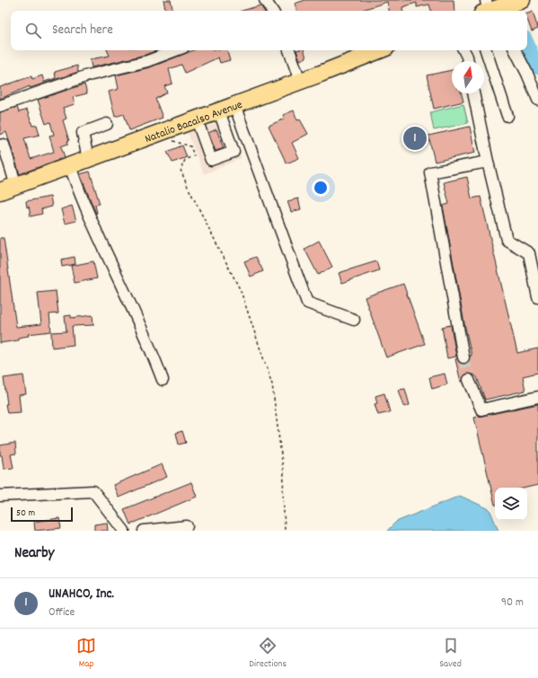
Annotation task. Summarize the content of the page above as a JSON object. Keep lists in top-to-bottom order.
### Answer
{
  "streets": {
    "highway": ["Natalio Bacalso Avenue"]
  },
  "scale_bar": "50 m",
  "north": "top",
  "page": {
    "search": "Search here",
    "pins": "1",
    "scale": "50 m",
    "heading": "Nearby",
    "list": [
      {
        "mark": "1",
        "name": "UNAHCO, Inc.",
        "note": "Office",
        "value": "90 m"
      }
    ],
    "nav": ["Map", "Directions", "Saved"]
  }
}
